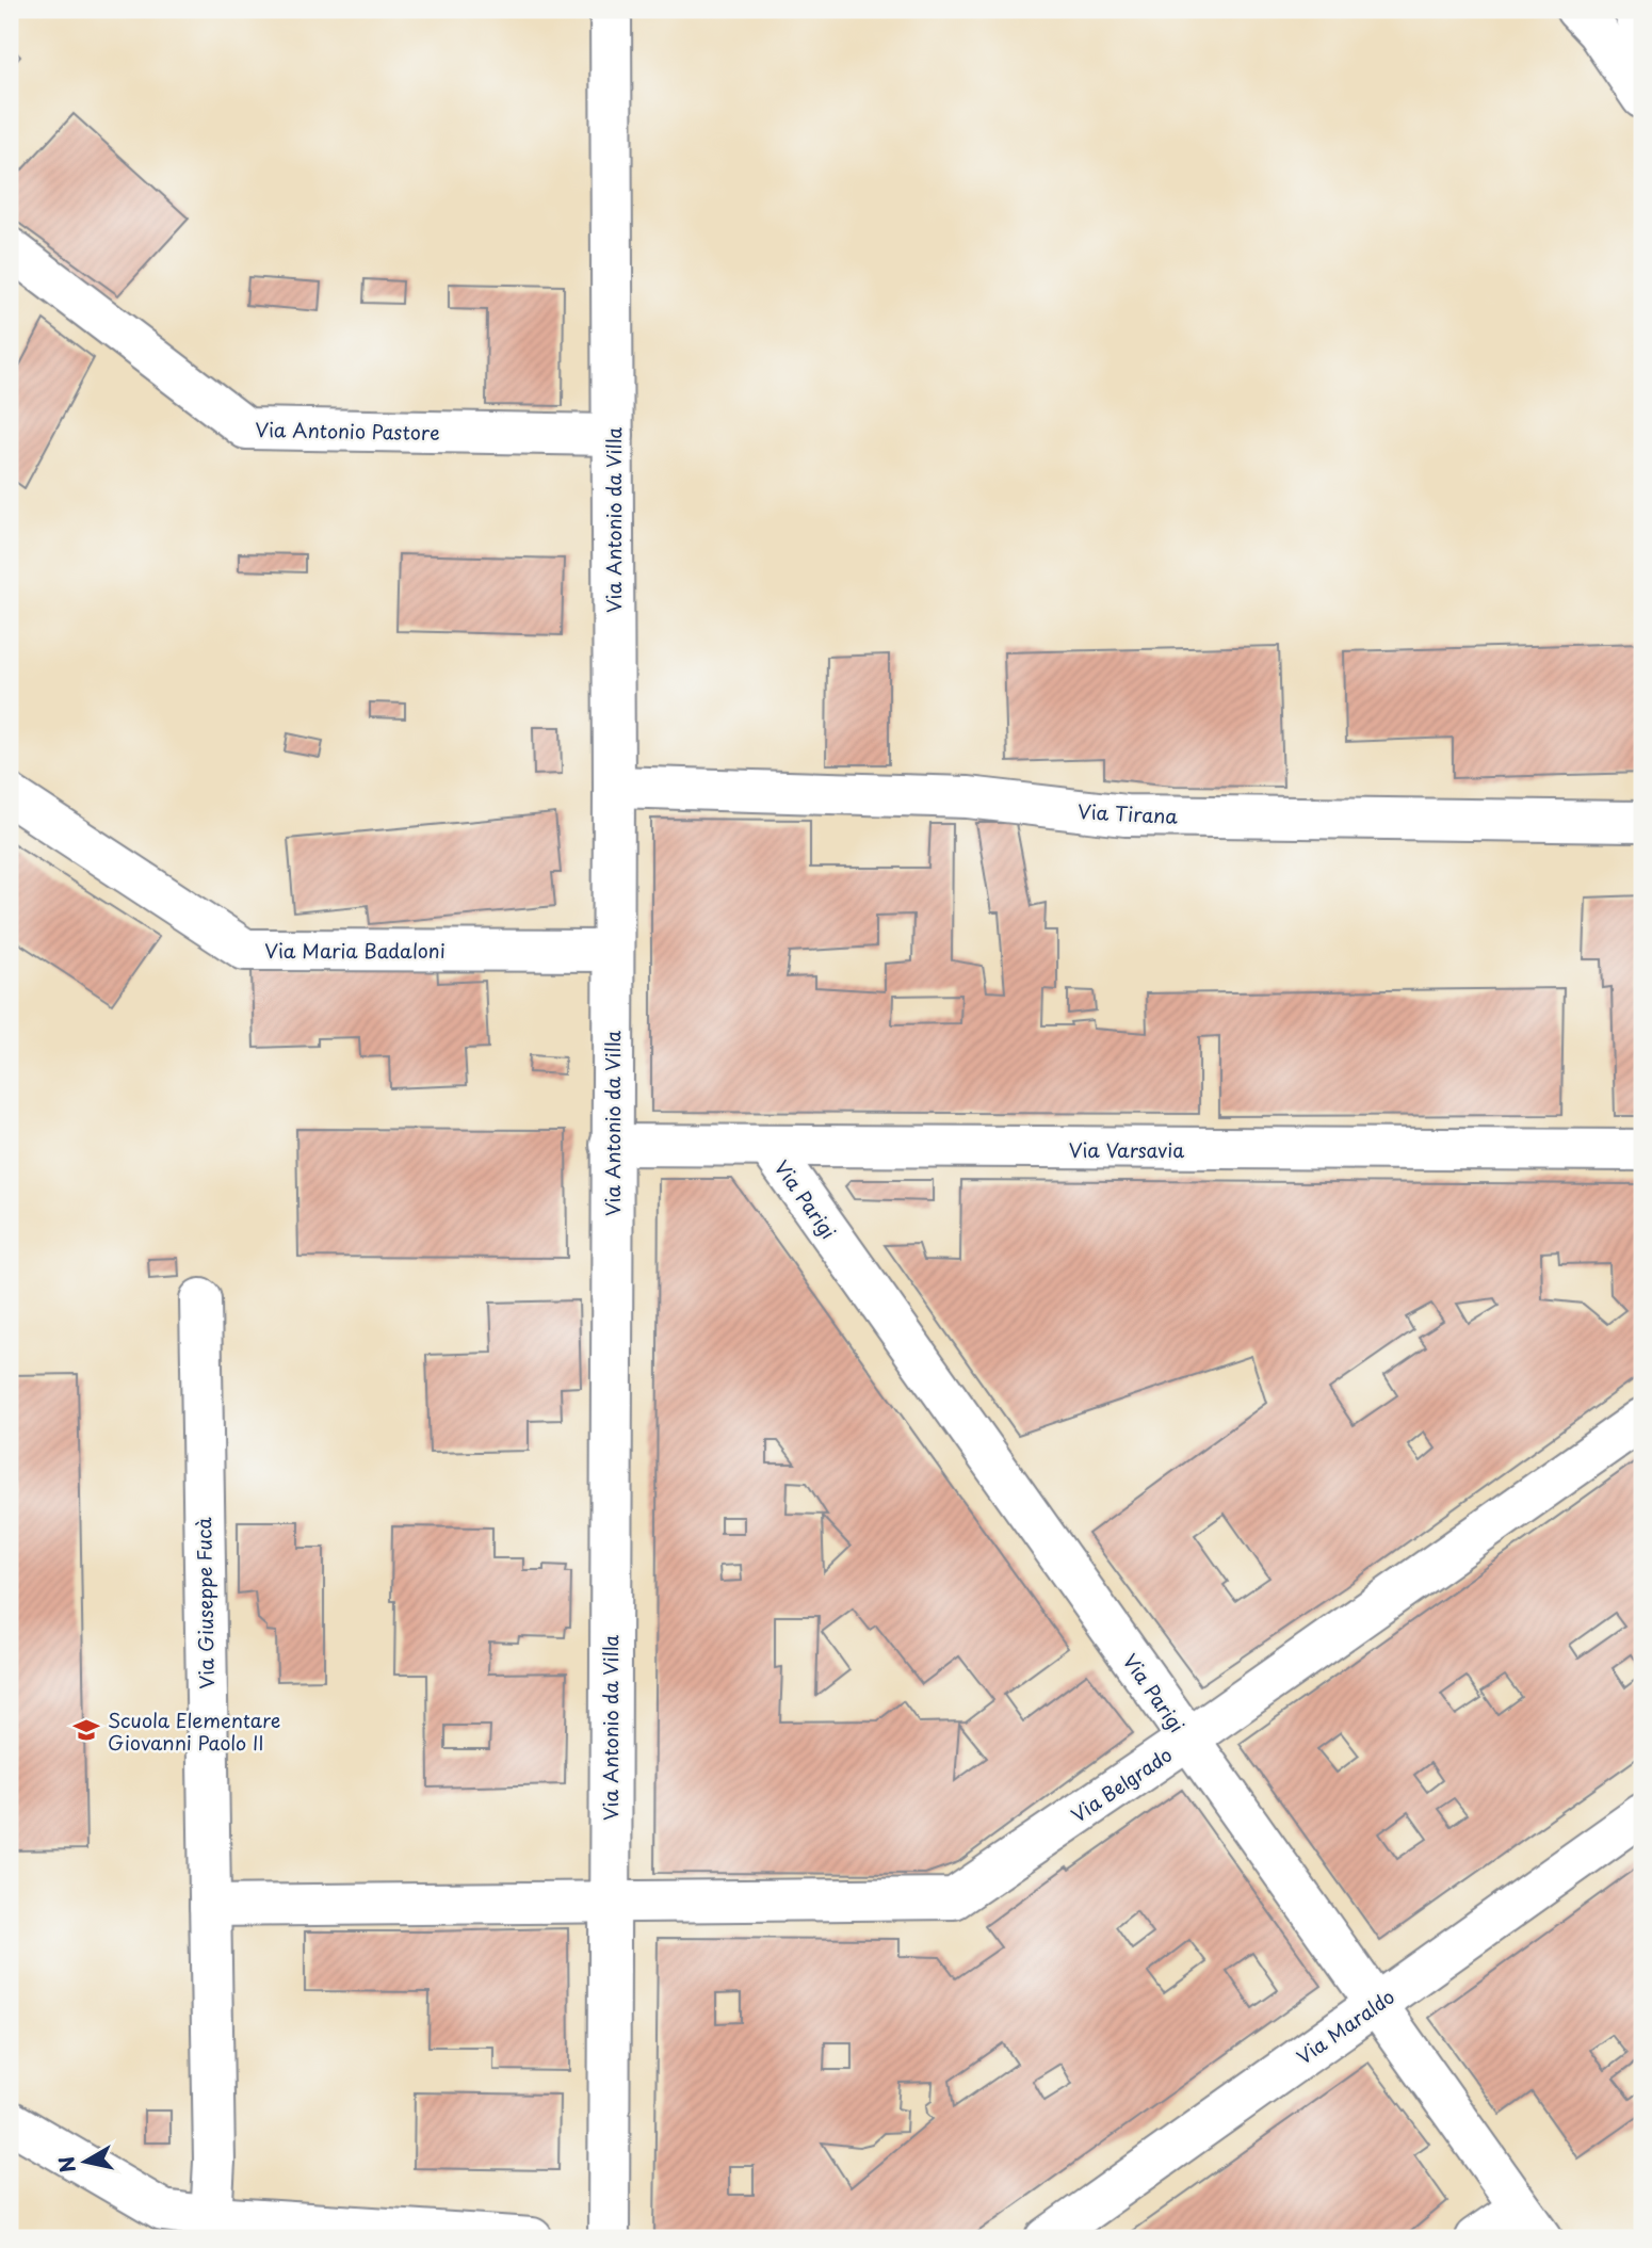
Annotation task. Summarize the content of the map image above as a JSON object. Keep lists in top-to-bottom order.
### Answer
{
  "streets": {
    "street": [
      "Via Antonio Pastore",
      "Via Antonio da Villa",
      "Via Tirana",
      "Via Maria Badaloni",
      "Via Varsavia",
      "Via Parigi",
      "Via Giuseppe Fucà",
      "Via Belgrado",
      "Via Maraldo"
    ]
  },
  "crossings": [
    ["Via Antonio Pastore", "Via Antonio da Villa"],
    ["Via Antonio da Villa", "Via Tirana"],
    ["Via Antonio da Villa", "Via Maria Badaloni"],
    ["Via Antonio da Villa", "Via Varsavia"],
    ["Via Antonio da Villa", "Via Belgrado"],
    ["Via Varsavia", "Via Parigi"],
    ["Via Parigi", "Via Belgrado"],
    ["Via Parigi", "Via Maraldo"]
  ],
  "places": {
    "school or university": ["Scuola Elementare Giovanni Paolo II"]
  },
  "north": "left"
}
